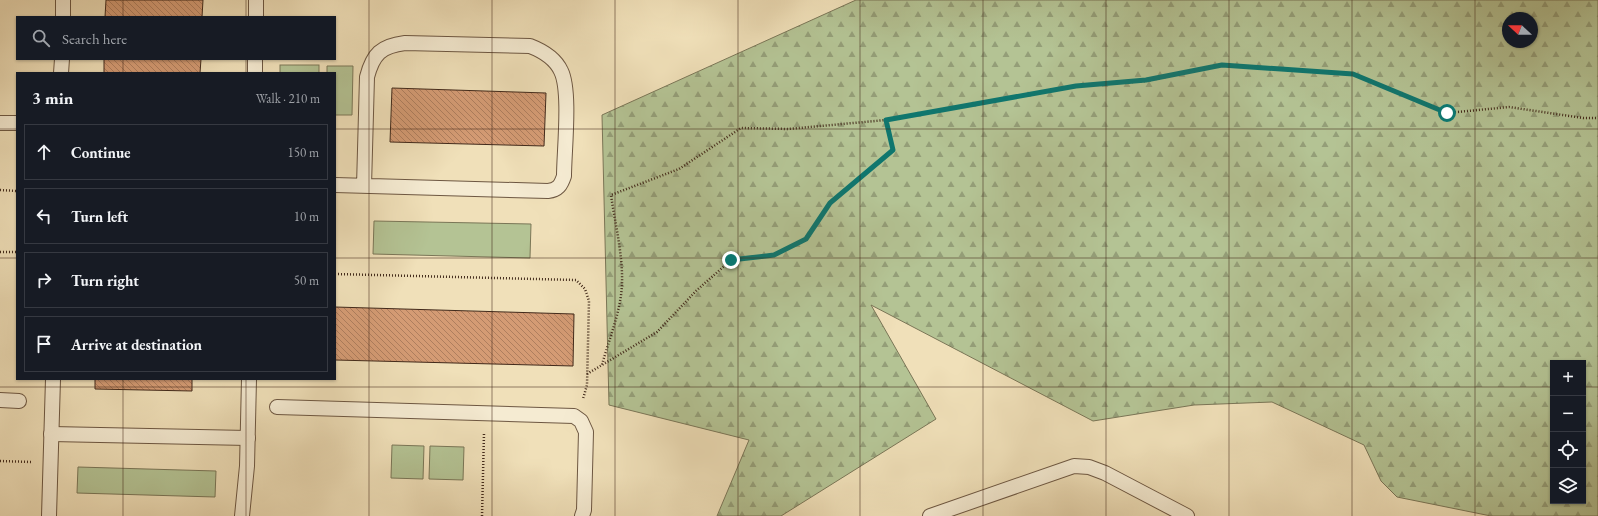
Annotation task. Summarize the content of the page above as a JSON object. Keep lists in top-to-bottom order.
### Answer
{
  "north": "left",
  "page": {
    "search": "Search here",
    "heading": ["3 min", "Walk · 210 m"],
    "list": [
      ["Continue", "150 m"],
      ["Turn left", "10 m"],
      ["Turn right", "50 m"],
      "Arrive at destination"
    ],
    "map_buttons": ["+", "−"]
  }
}
